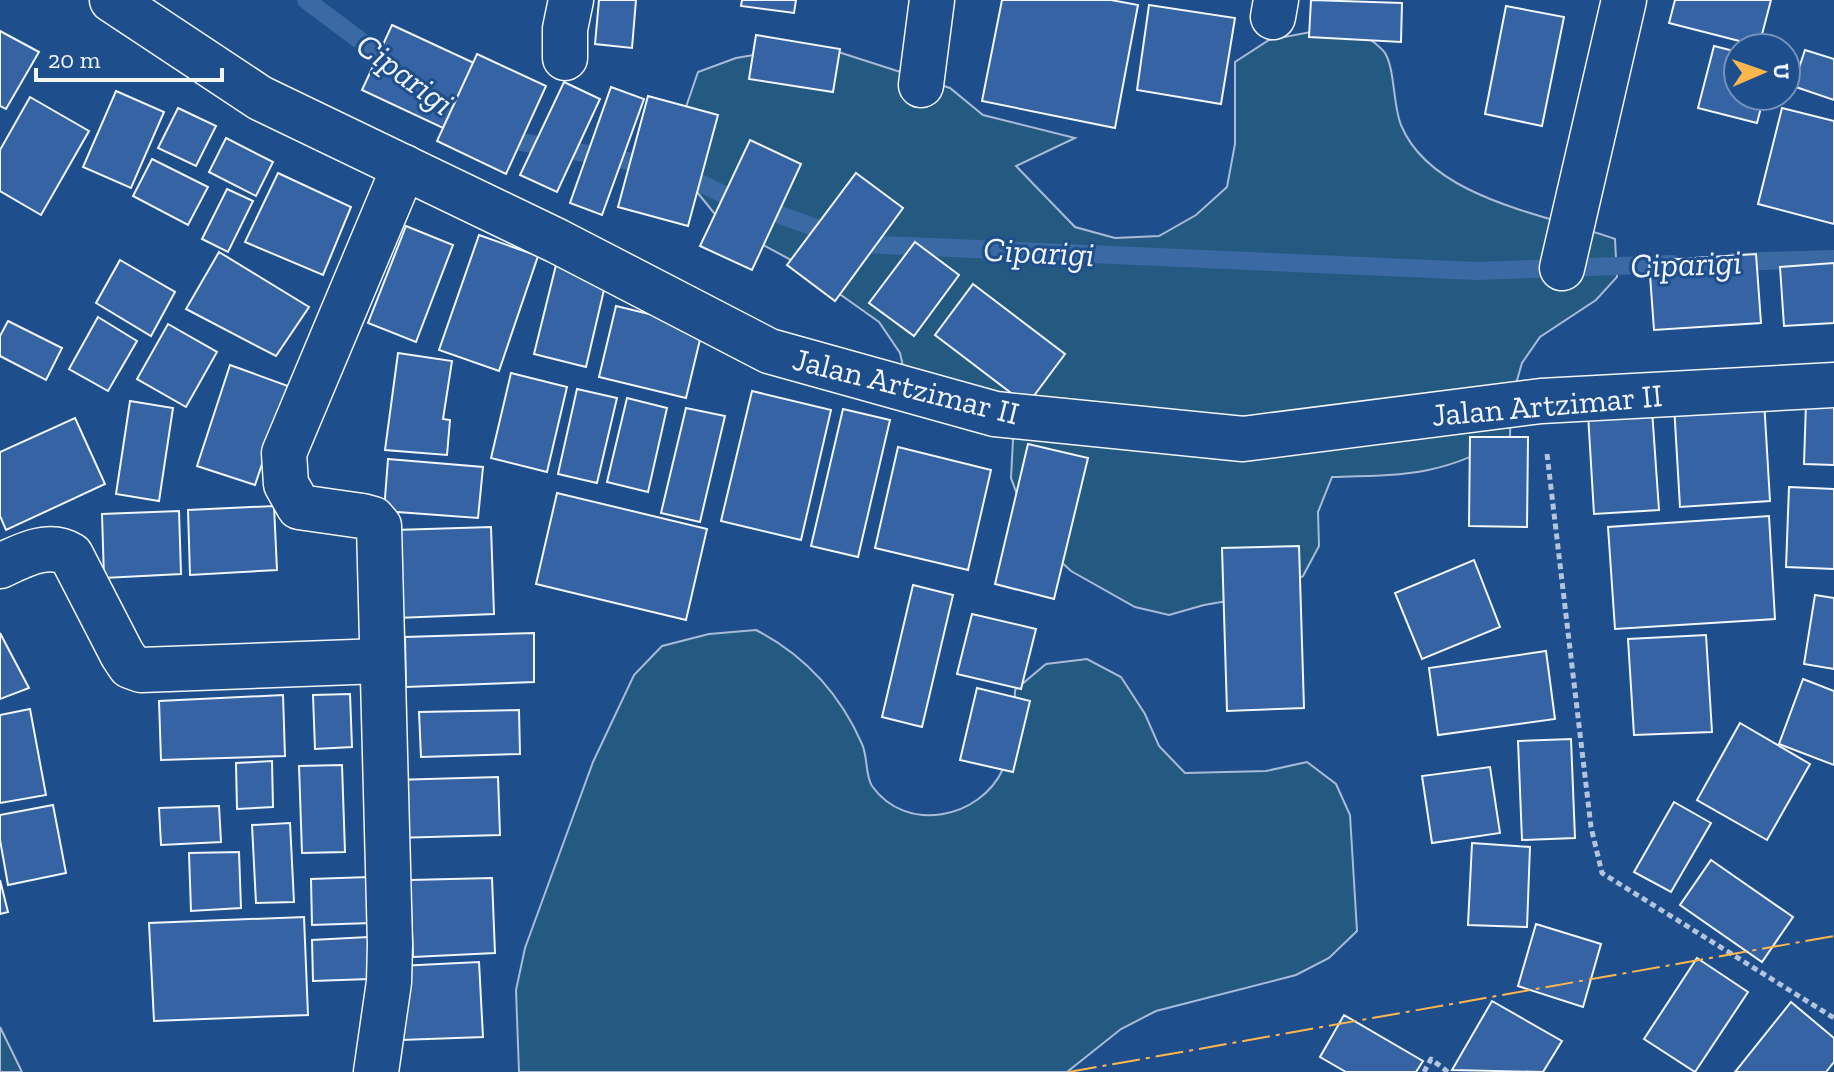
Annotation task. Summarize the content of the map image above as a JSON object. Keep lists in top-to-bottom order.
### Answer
{
  "streets": {
    "street": ["Jalan Artzimar II"]
  },
  "water": ["Ciparigi"],
  "scale_bar": "20 m",
  "north": "right"
}
